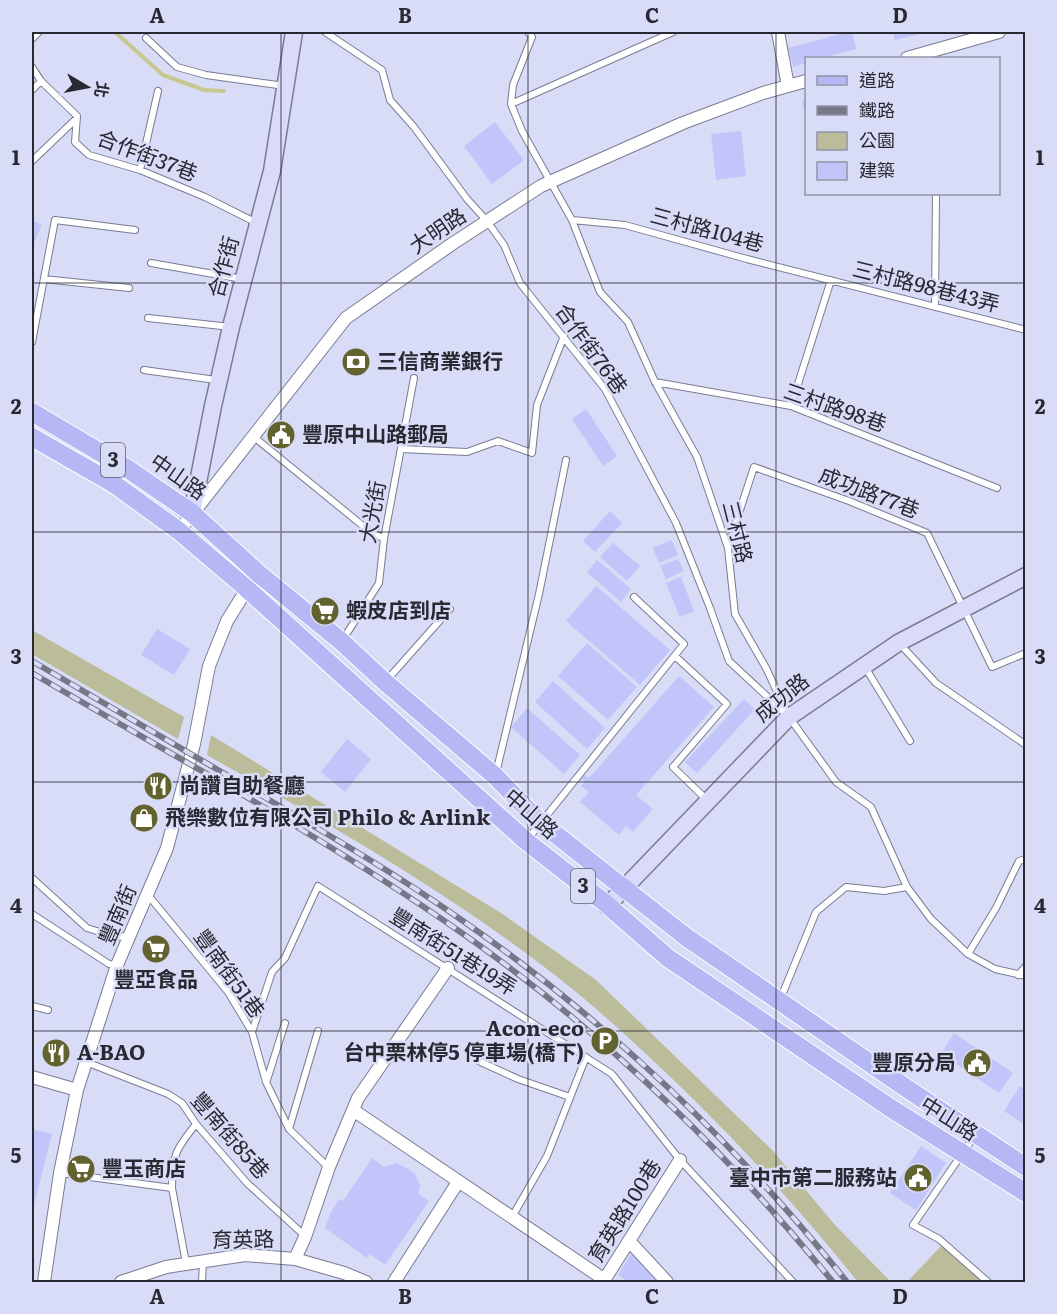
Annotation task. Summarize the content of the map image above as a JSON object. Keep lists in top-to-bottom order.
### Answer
{
  "streets": {
    "main road": ["3", "中山路"],
    "street": [
      "大明路",
      "合作街",
      "成功路",
      "豐南街",
      "育英路100巷",
      "育英路"
    ],
    "lane": [
      "合作街37巷",
      "三村路104巷",
      "三村路98巷43弄",
      "合作街76巷",
      "三村路98巷",
      "成功路77巷",
      "大光街",
      "三村路",
      "豐南街51巷19弄",
      "豐南街51巷",
      "豐南街85巷"
    ]
  },
  "crossings": [
    ["合作街37巷", "合作街"],
    ["三村路104巷", "三村路98巷43弄"],
    ["三村路104巷", "三村路"],
    ["大明路", "合作街"],
    ["大明路", "合作街76巷"],
    ["大明路", "中山路"],
    ["大明路", "三村路"],
    ["合作街", "中山路"],
    ["合作街76巷", "三村路"],
    ["合作街76巷", "成功路"],
    ["三村路98巷", "三村路"],
    ["中山路", "大光街"],
    ["中山路", "成功路"],
    ["中山路", "豐南街"],
    ["成功路77巷", "三村路"],
    ["成功路77巷", "成功路"],
    ["三村路", "成功路"],
    ["豐南街", "豐南街51巷"],
    ["豐南街", "豐南街85巷"],
    ["豐南街51巷19弄", "豐南街51巷"],
    ["豐南街51巷19弄", "育英路100巷"]
  ],
  "places": {
    "bank": ["三信商業銀行"],
    "public building": ["豐原中山路郵局", "豐原分局", "臺中市第二服務站"],
    "supermarket": ["蝦皮店到店", "豐亞食品", "豐玉商店"],
    "restaurant": ["尚讚自助餐廳", "A-BAO"],
    "shop": ["飛樂數位有限公司 Philo & Arlink"],
    "parking": ["Acon-eco 台中栗林停5 停車場(橋下)"]
  },
  "legend": [
    "道路",
    "鐵路",
    "公園",
    "建築"
  ],
  "north": "right",
  "grid": {
    "columns": [
      "A",
      "B",
      "C",
      "D"
    ],
    "rows": [
      "1",
      "2",
      "3",
      "4",
      "5"
    ]
  }
}
